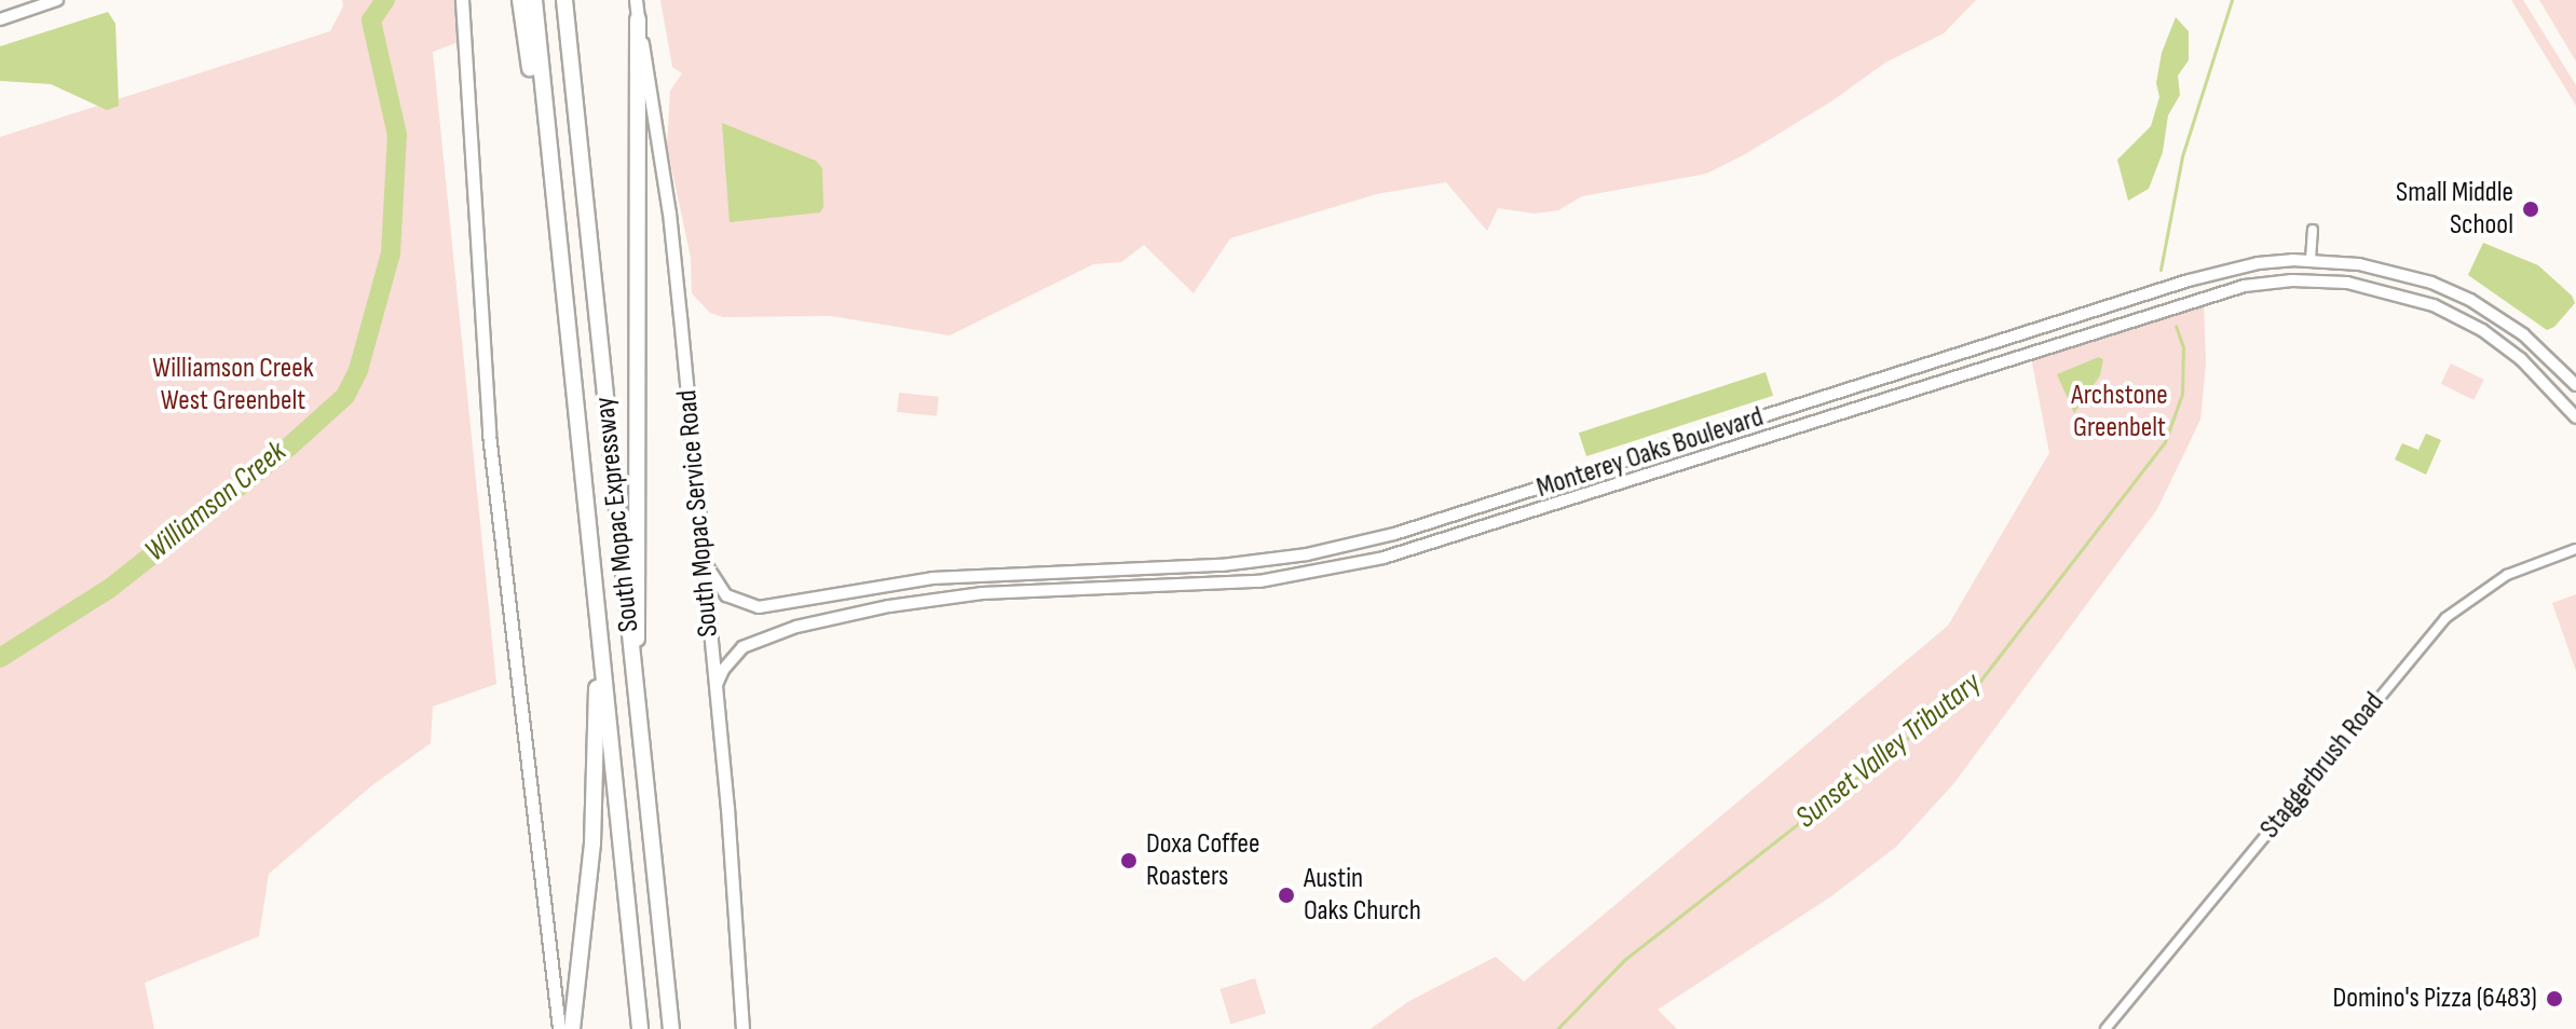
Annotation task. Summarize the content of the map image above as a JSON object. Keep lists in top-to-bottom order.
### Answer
{
  "streets": {
    "highway": ["South Mopac Expressway"],
    "main road": ["South Mopac Service Road"],
    "street": ["Monterey Oaks Boulevard", "Staggerbrush Road"]
  },
  "crossings": [
    ["Monterey Oaks Boulevard", "South Mopac Service Road"]
  ],
  "water": ["Williamson Creek", "Sunset Valley Tributary"],
  "parks": ["Williamson Creek West Greenbelt", "Archstone Greenbelt"],
  "places": [
    "Small Middle School",
    "Doxa Coffee Roasters",
    "Austin Oaks Church",
    "Domino's Pizza (6483)"
  ]
}
